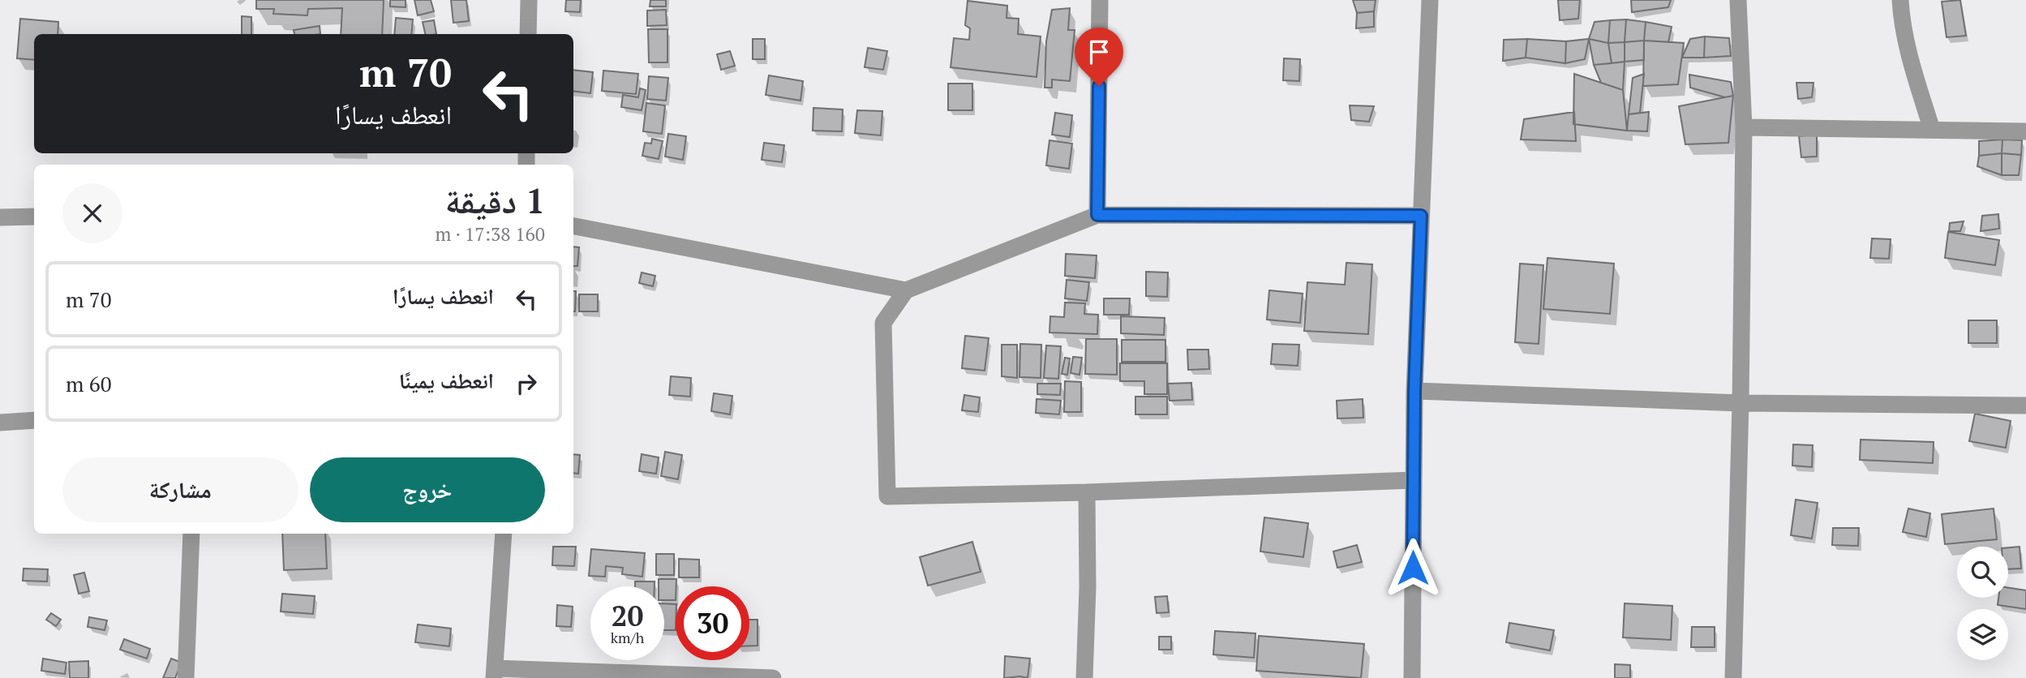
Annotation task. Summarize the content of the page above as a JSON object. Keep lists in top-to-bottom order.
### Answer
{
  "page": {
    "turn": ["70 m", "انعطف يسارًا"],
    "heading": ["1 دقيقة", "160 m · 17:38"],
    "list": [
      {
        "name": "انعطف يسارًا",
        "value": "70 m"
      },
      {
        "name": "انعطف يمينًا",
        "value": "60 m"
      }
    ],
    "buttons": ["خروج", "مشاركة"],
    "speed": "20 km/h",
    "limit": "30"
  }
}
